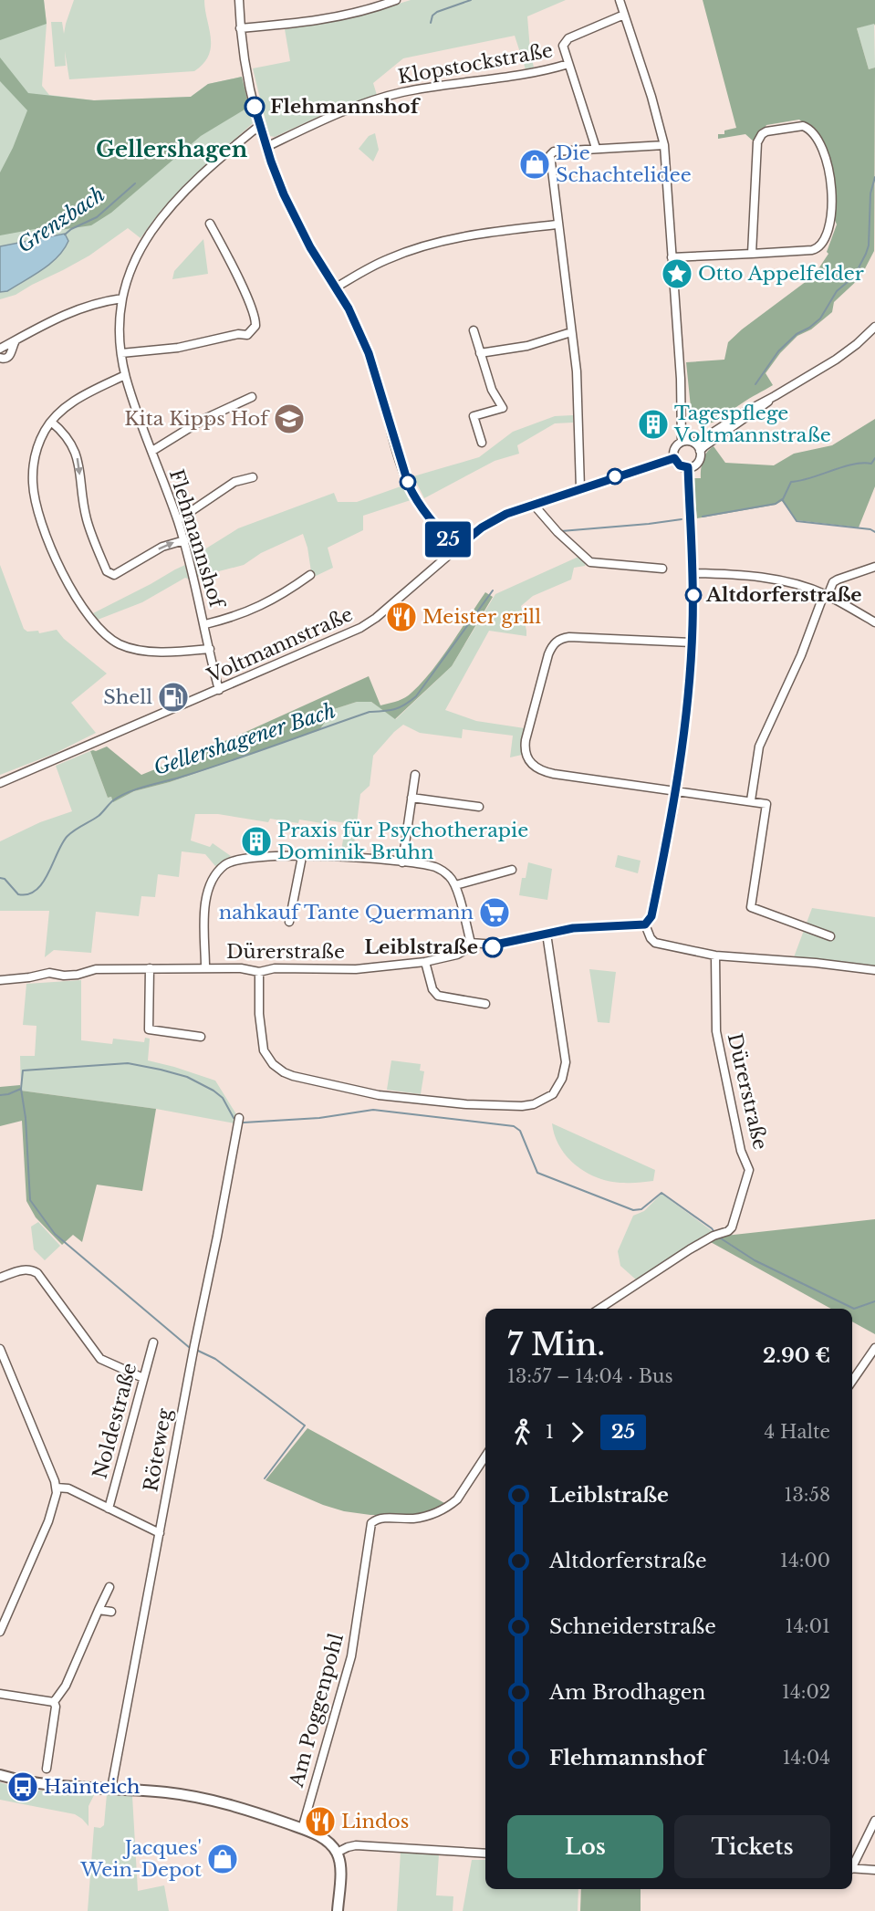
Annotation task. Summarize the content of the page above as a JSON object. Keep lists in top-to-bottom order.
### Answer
{
  "streets": {
    "street": [
      "Klopstockstraße",
      "Flehmannshof",
      "Voltmannstraße",
      "Dürerstraße",
      "Noldestraße",
      "Röteweg",
      "Am Poggenpohl"
    ]
  },
  "crossings": [
    ["Flehmannshof", "Voltmannstraße"]
  ],
  "districts": ["Gellershagen"],
  "water": ["Grenzbach", "Gellershagener Bach"],
  "places": {
    "other": ["Flehmannshof", "Altdorferstraße", "Leiblstraße"],
    "shop": ["Die Schachtelidee", "Jacques' Wein-Depot"],
    "place": ["Otto Appelfelder"],
    "school or university": ["Kita Kipps Hof"],
    "building": ["Tagespflege Voltmannstraße", "Praxis für Psychotherapie Dominik Bruhn"],
    "restaurant": ["Meister grill", "Lindos"],
    "fuel station": ["Shell"],
    "supermarket": ["nahkauf Tante Quermann"],
    "bus stop": ["Hainteich"]
  },
  "lines": ["bus line 25"],
  "page": {
    "on_map": "25",
    "heading": ["7 Min.", "13:57 – 14:04 · Bus", "2.90 €"],
    "legs": ["1", "25", "4 Halte"],
    "list": [
      {
        "name": "Leiblstraße",
        "value": "13:58"
      },
      {
        "name": "Altdorferstraße",
        "value": "14:00"
      },
      {
        "name": "Schneiderstraße",
        "value": "14:01"
      },
      {
        "name": "Am Brodhagen",
        "value": "14:02"
      },
      {
        "name": "Flehmannshof",
        "value": "14:04"
      }
    ],
    "buttons": ["Los", "Tickets"]
  }
}
